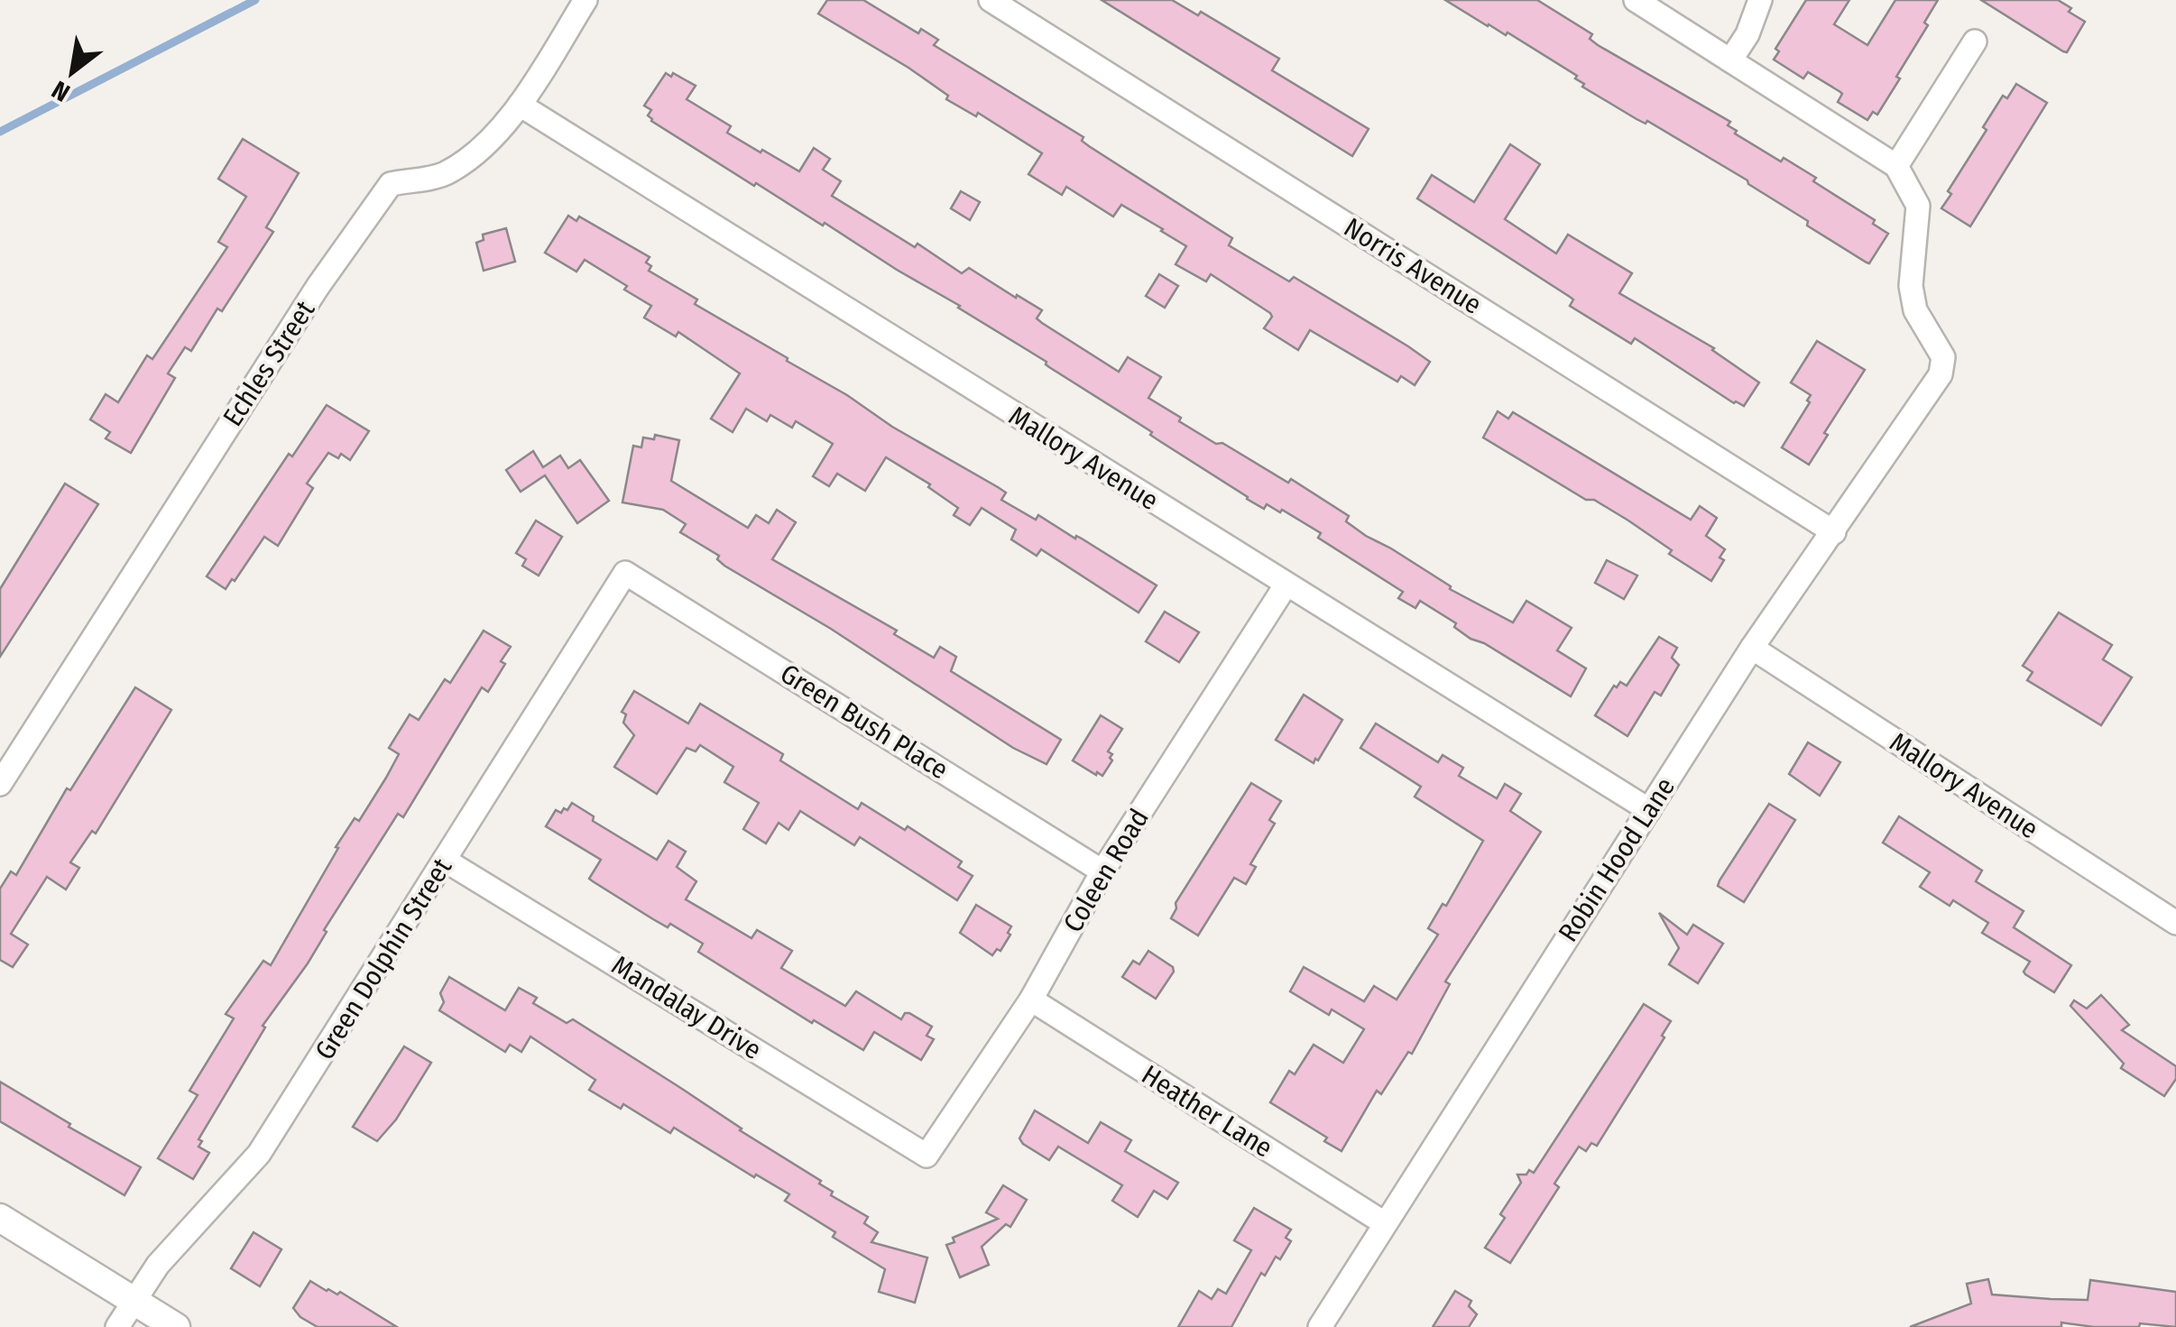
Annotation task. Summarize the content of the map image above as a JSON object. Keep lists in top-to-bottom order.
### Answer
{
  "streets": {
    "street": [
      "Norris Avenue",
      "Echles Street",
      "Mallory Avenue",
      "Green Bush Place",
      "Robin Hood Lane",
      "Coleen Road",
      "Green Dolphin Street",
      "Mandalay Drive",
      "Heather Lane"
    ]
  },
  "crossings": [
    ["Norris Avenue", "Robin Hood Lane"],
    ["Echles Street", "Mallory Avenue"],
    ["Mallory Avenue", "Robin Hood Lane"],
    ["Mallory Avenue", "Coleen Road"],
    ["Green Bush Place", "Coleen Road"],
    ["Green Bush Place", "Green Dolphin Street"],
    ["Robin Hood Lane", "Heather Lane"],
    ["Coleen Road", "Mandalay Drive"],
    ["Coleen Road", "Heather Lane"],
    ["Green Dolphin Street", "Mandalay Drive"]
  ],
  "north": "bottom left"
}
